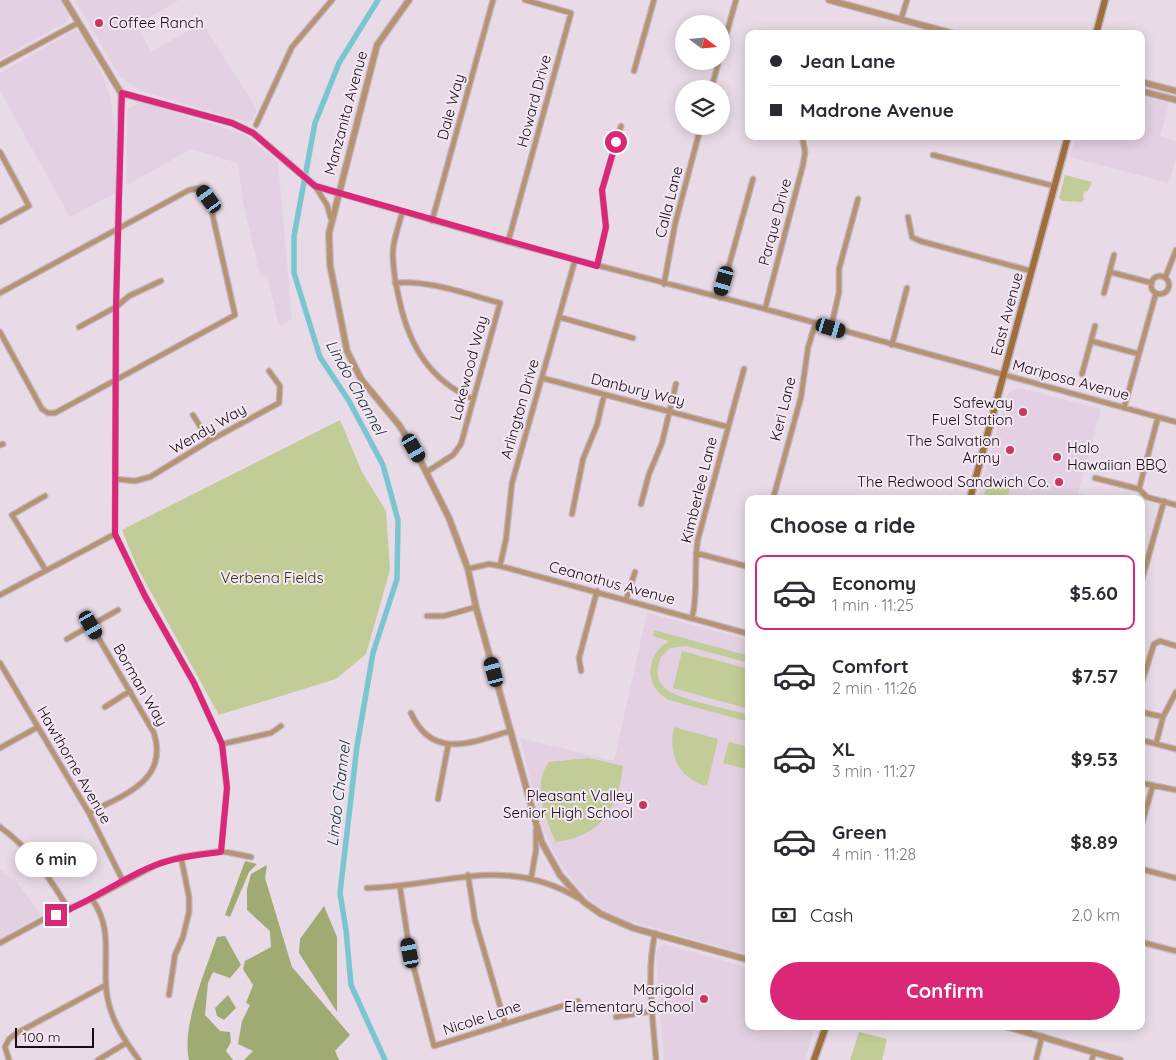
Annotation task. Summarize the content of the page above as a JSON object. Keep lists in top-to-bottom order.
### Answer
{
  "streets": {
    "main road": ["East Avenue"],
    "street": [
      "Howard Drive",
      "Dale Way",
      "Manzanita Avenue",
      "Calla Lane",
      "Parque Drive",
      "Lakewood Way",
      "Mariposa Avenue",
      "Danbury Way",
      "Arlington Drive",
      "Keri Lane",
      "Wendy Way",
      "Kimberlee Lane",
      "Ceanothus Avenue",
      "Borman Way",
      "Hawthorne Avenue",
      "Nicole Lane"
    ]
  },
  "crossings": [
    ["Howard Drive", "Mariposa Avenue"],
    ["Dale Way", "Mariposa Avenue"],
    ["Manzanita Avenue", "Lakewood Way"],
    ["Manzanita Avenue", "Mariposa Avenue"],
    ["Manzanita Avenue", "Ceanothus Avenue"],
    ["Calla Lane", "Mariposa Avenue"],
    ["Parque Drive", "Mariposa Avenue"],
    ["East Avenue", "Mariposa Avenue"],
    ["Mariposa Avenue", "Arlington Drive"],
    ["Mariposa Avenue", "Keri Lane"],
    ["Danbury Way", "Arlington Drive"],
    ["Danbury Way", "Kimberlee Lane"],
    ["Arlington Drive", "Ceanothus Avenue"],
    ["Kimberlee Lane", "Ceanothus Avenue"],
    ["Borman Way", "Hawthorne Avenue"]
  ],
  "water": ["Lindo Channel"],
  "parks": ["Verbena Fields"],
  "places": [
    "Coffee Ranch",
    "Safeway Fuel Station",
    "The Salvation Army",
    "Halo Hawaiian BBQ",
    "The Redwood Sandwich Co.",
    "Pleasant Valley Senior High School",
    "Marigold Elementary School"
  ],
  "scale_bar": "100 m",
  "north": "right",
  "page": {
    "banner": ["Jean Lane", "Madrone Avenue"],
    "heading": "Choose a ride",
    "list": [
      {
        "name": "Economy",
        "note": "1 min · 11:25",
        "value": "$5.60"
      },
      {
        "name": "Comfort",
        "note": "2 min · 11:26",
        "value": "$7.57"
      },
      {
        "name": "XL",
        "note": "3 min · 11:27",
        "value": "$9.53"
      },
      {
        "name": "Green",
        "note": "4 min · 11:28",
        "value": "$8.89"
      }
    ],
    "bubble": "6 min",
    "pay": ["Cash", "2.0 km"],
    "buttons": "Confirm",
    "scale": "100 m"
  }
}
